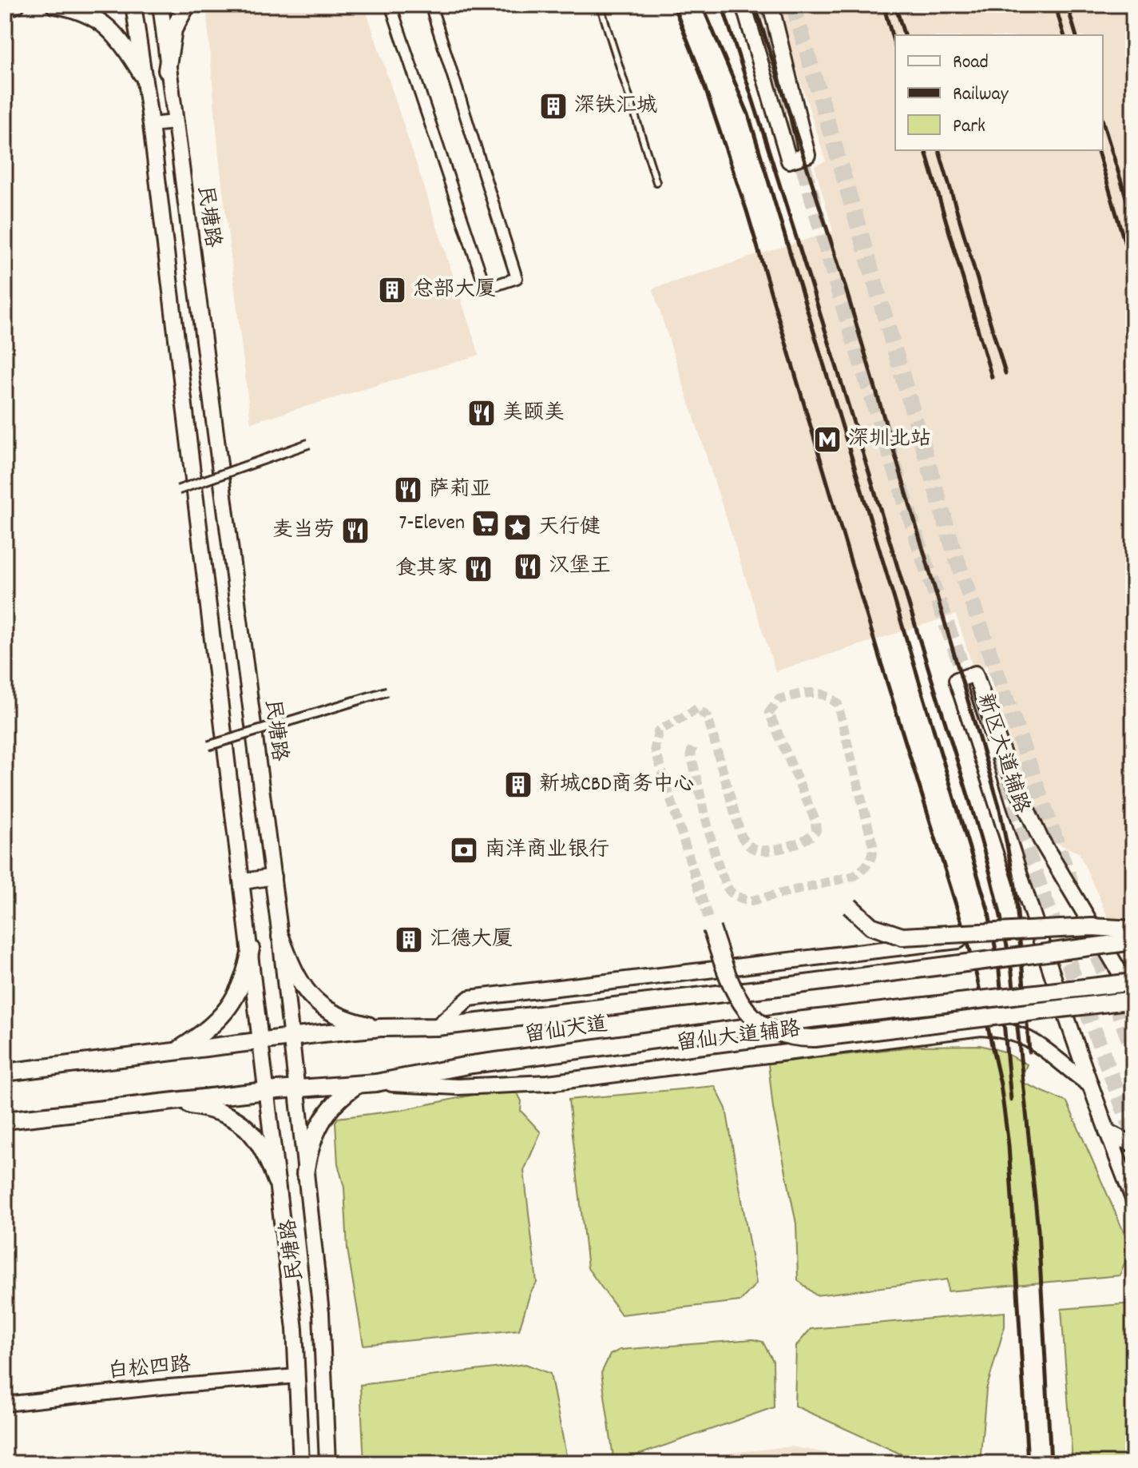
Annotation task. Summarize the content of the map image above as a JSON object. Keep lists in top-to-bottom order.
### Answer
{
  "streets": {
    "main road": [
      "民塘路",
      "新区大道辅路",
      "留仙大道",
      "留仙大道辅路"
    ],
    "street": ["白松四路"]
  },
  "crossings": [
    ["民塘路", "留仙大道"],
    ["民塘路", "白松四路"],
    ["新区大道辅路", "留仙大道辅路"],
    ["留仙大道", "留仙大道辅路"]
  ],
  "places": {
    "building": [
      "深铁汇城",
      "总部大厦",
      "新城CBD商务中心",
      "汇德大厦"
    ],
    "restaurant": [
      "美颐美",
      "萨莉亚",
      "麦当劳",
      "汉堡王",
      "食其家"
    ],
    "metro station": ["深圳北站"],
    "supermarket": ["7-Eleven"],
    "place": ["天行健"],
    "bank": ["南洋商业银行"]
  },
  "legend": ["Road", "Railway", "Park"]
}
